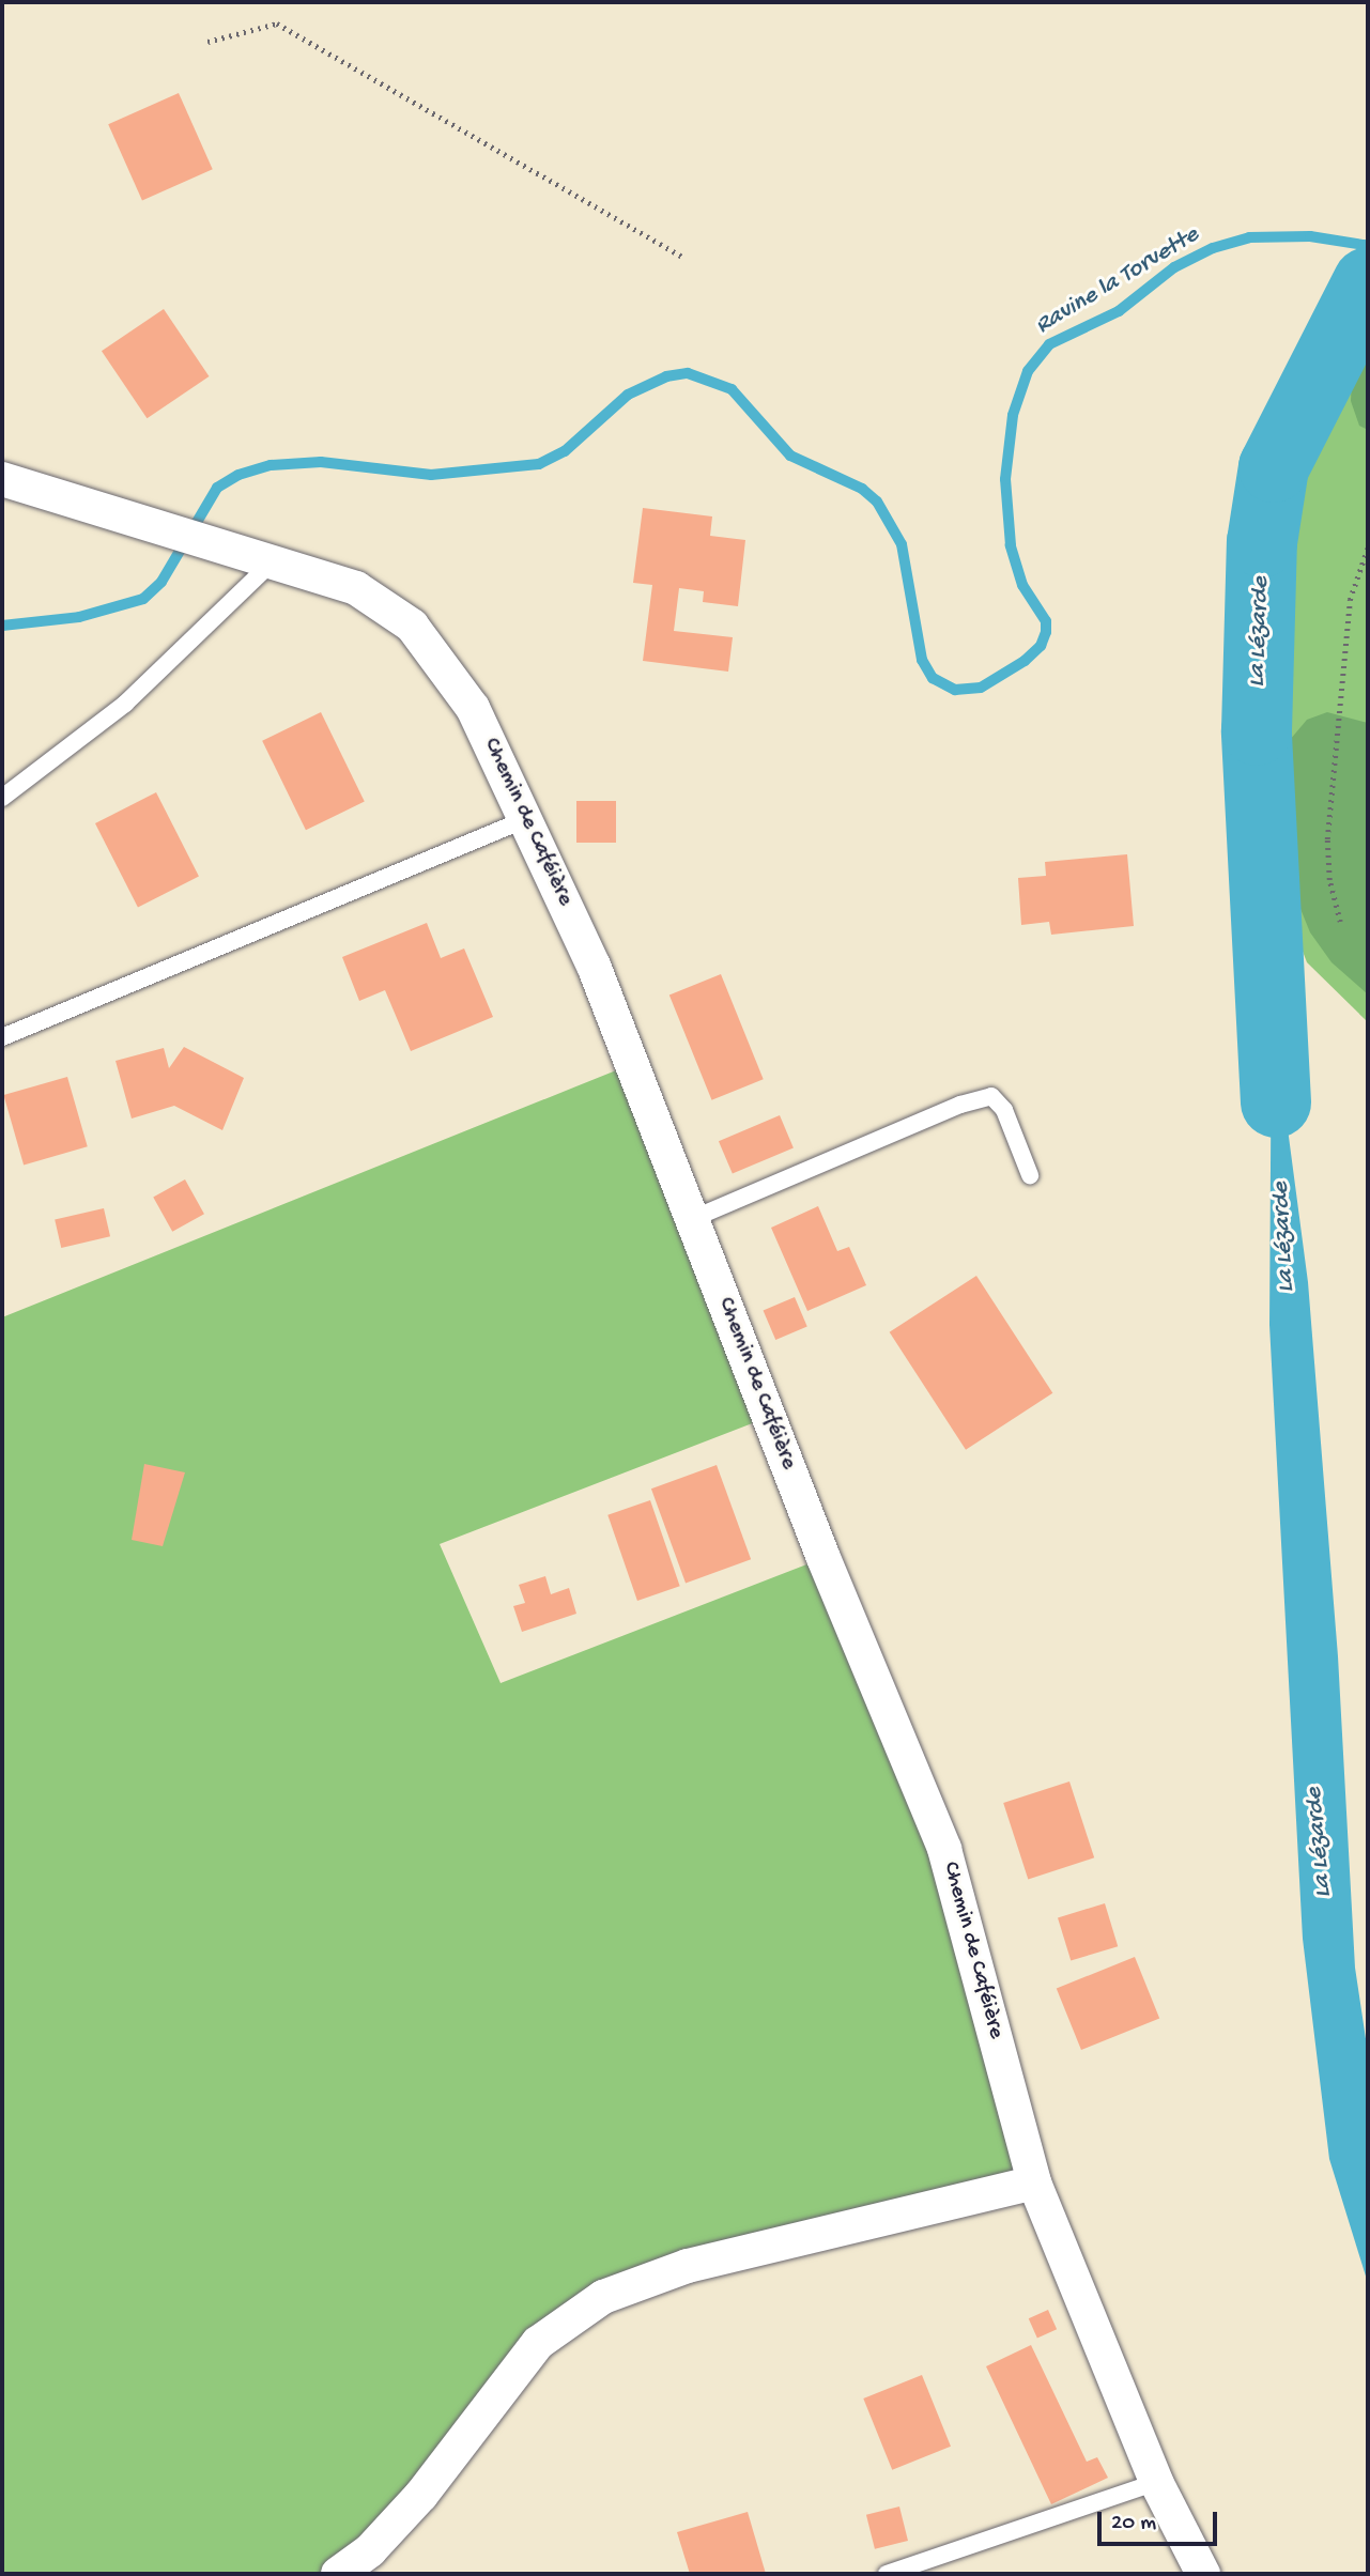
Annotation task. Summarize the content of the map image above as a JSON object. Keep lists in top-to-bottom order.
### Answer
{
  "streets": {
    "street": ["Chemin de Caféière"]
  },
  "water": ["Ravine la Torvette", "La Lézarde"],
  "scale_bar": "20 m"
}
